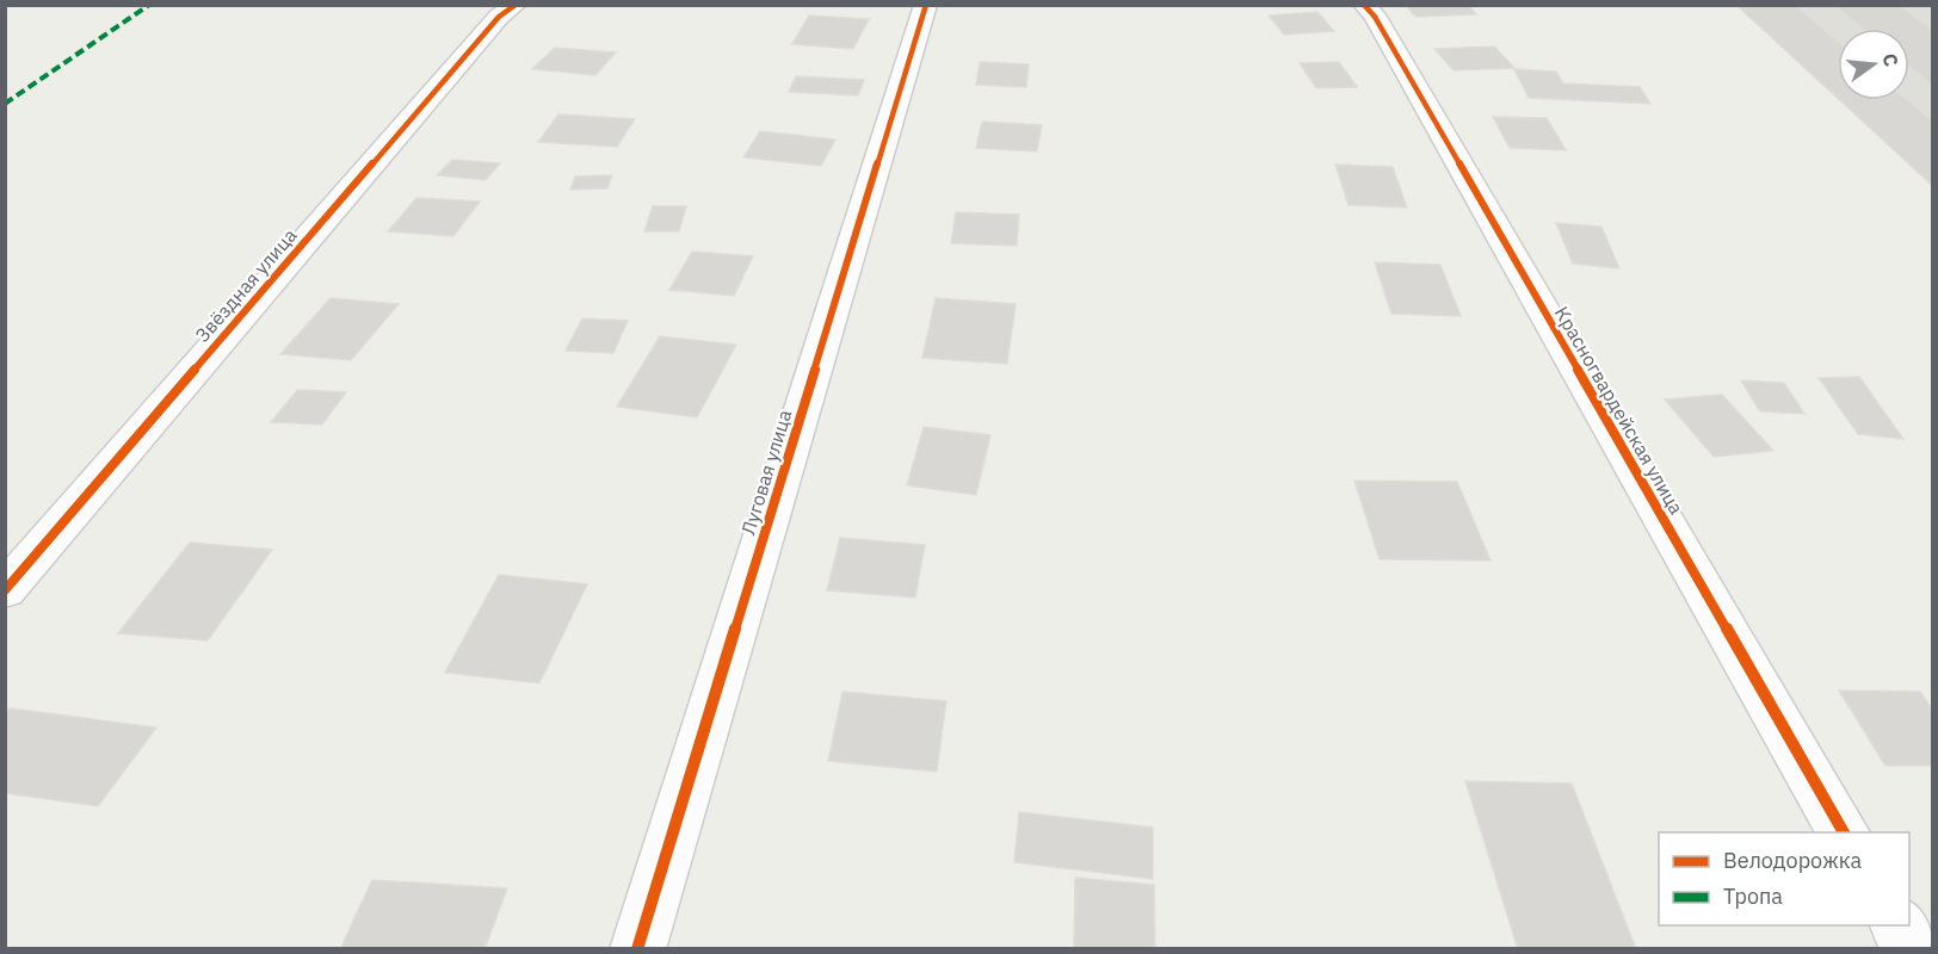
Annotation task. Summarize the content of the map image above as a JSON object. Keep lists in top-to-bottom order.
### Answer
{
  "streets": {
    "street": ["Звёздная улица", "Красногвардейская улица", "Луговая улица"]
  },
  "legend": ["Велодорожка", "Тропа"],
  "north": "right"
}
